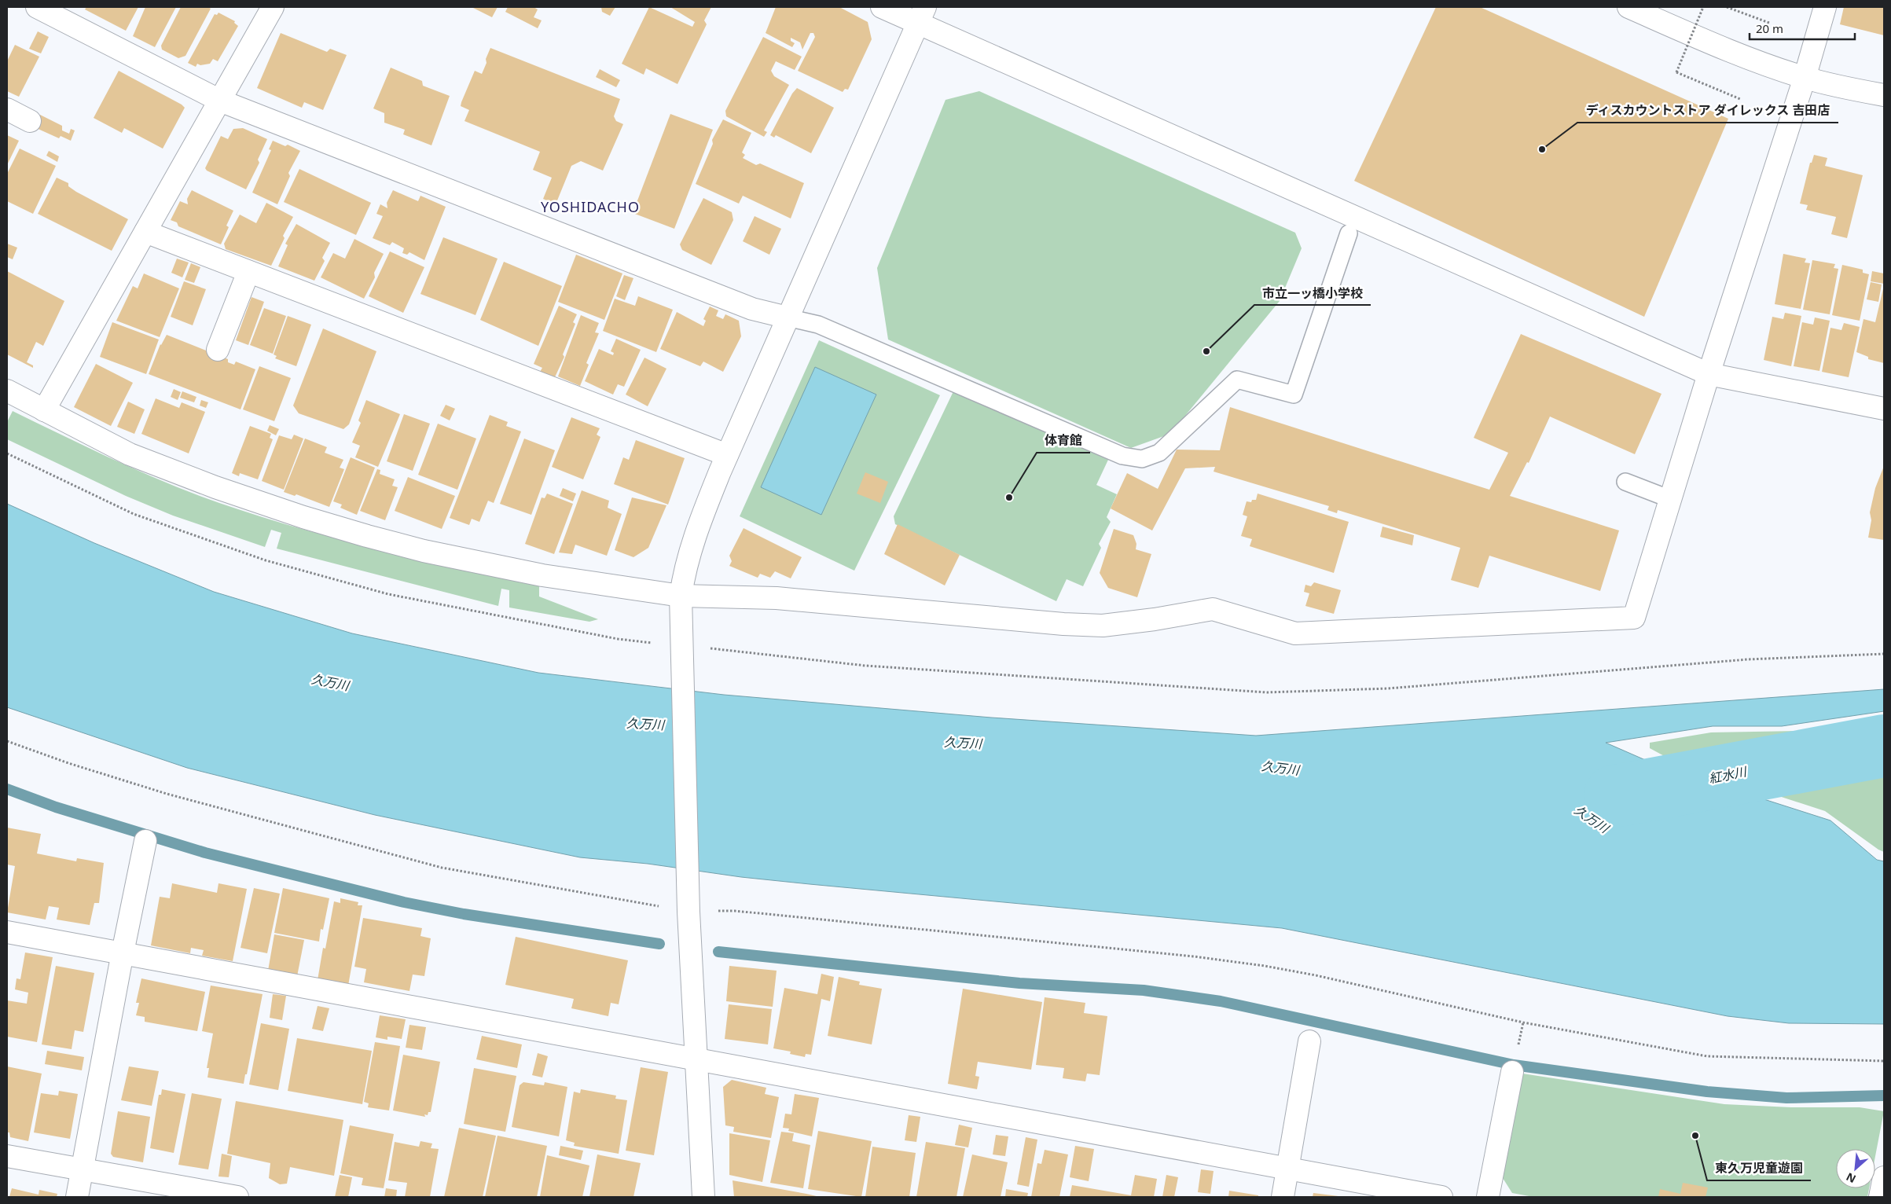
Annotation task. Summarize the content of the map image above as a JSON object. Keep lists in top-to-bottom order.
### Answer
{
  "districts": ["YOSHIDACHO"],
  "water": ["久万川", "紅水川"],
  "places": [
    "ディスカウントストア ダイレックス 吉田店",
    "市立一ッ橋小学校",
    "体育館",
    "東久万児童遊園"
  ],
  "scale_bar": "20 m",
  "north": "bottom left"
}
